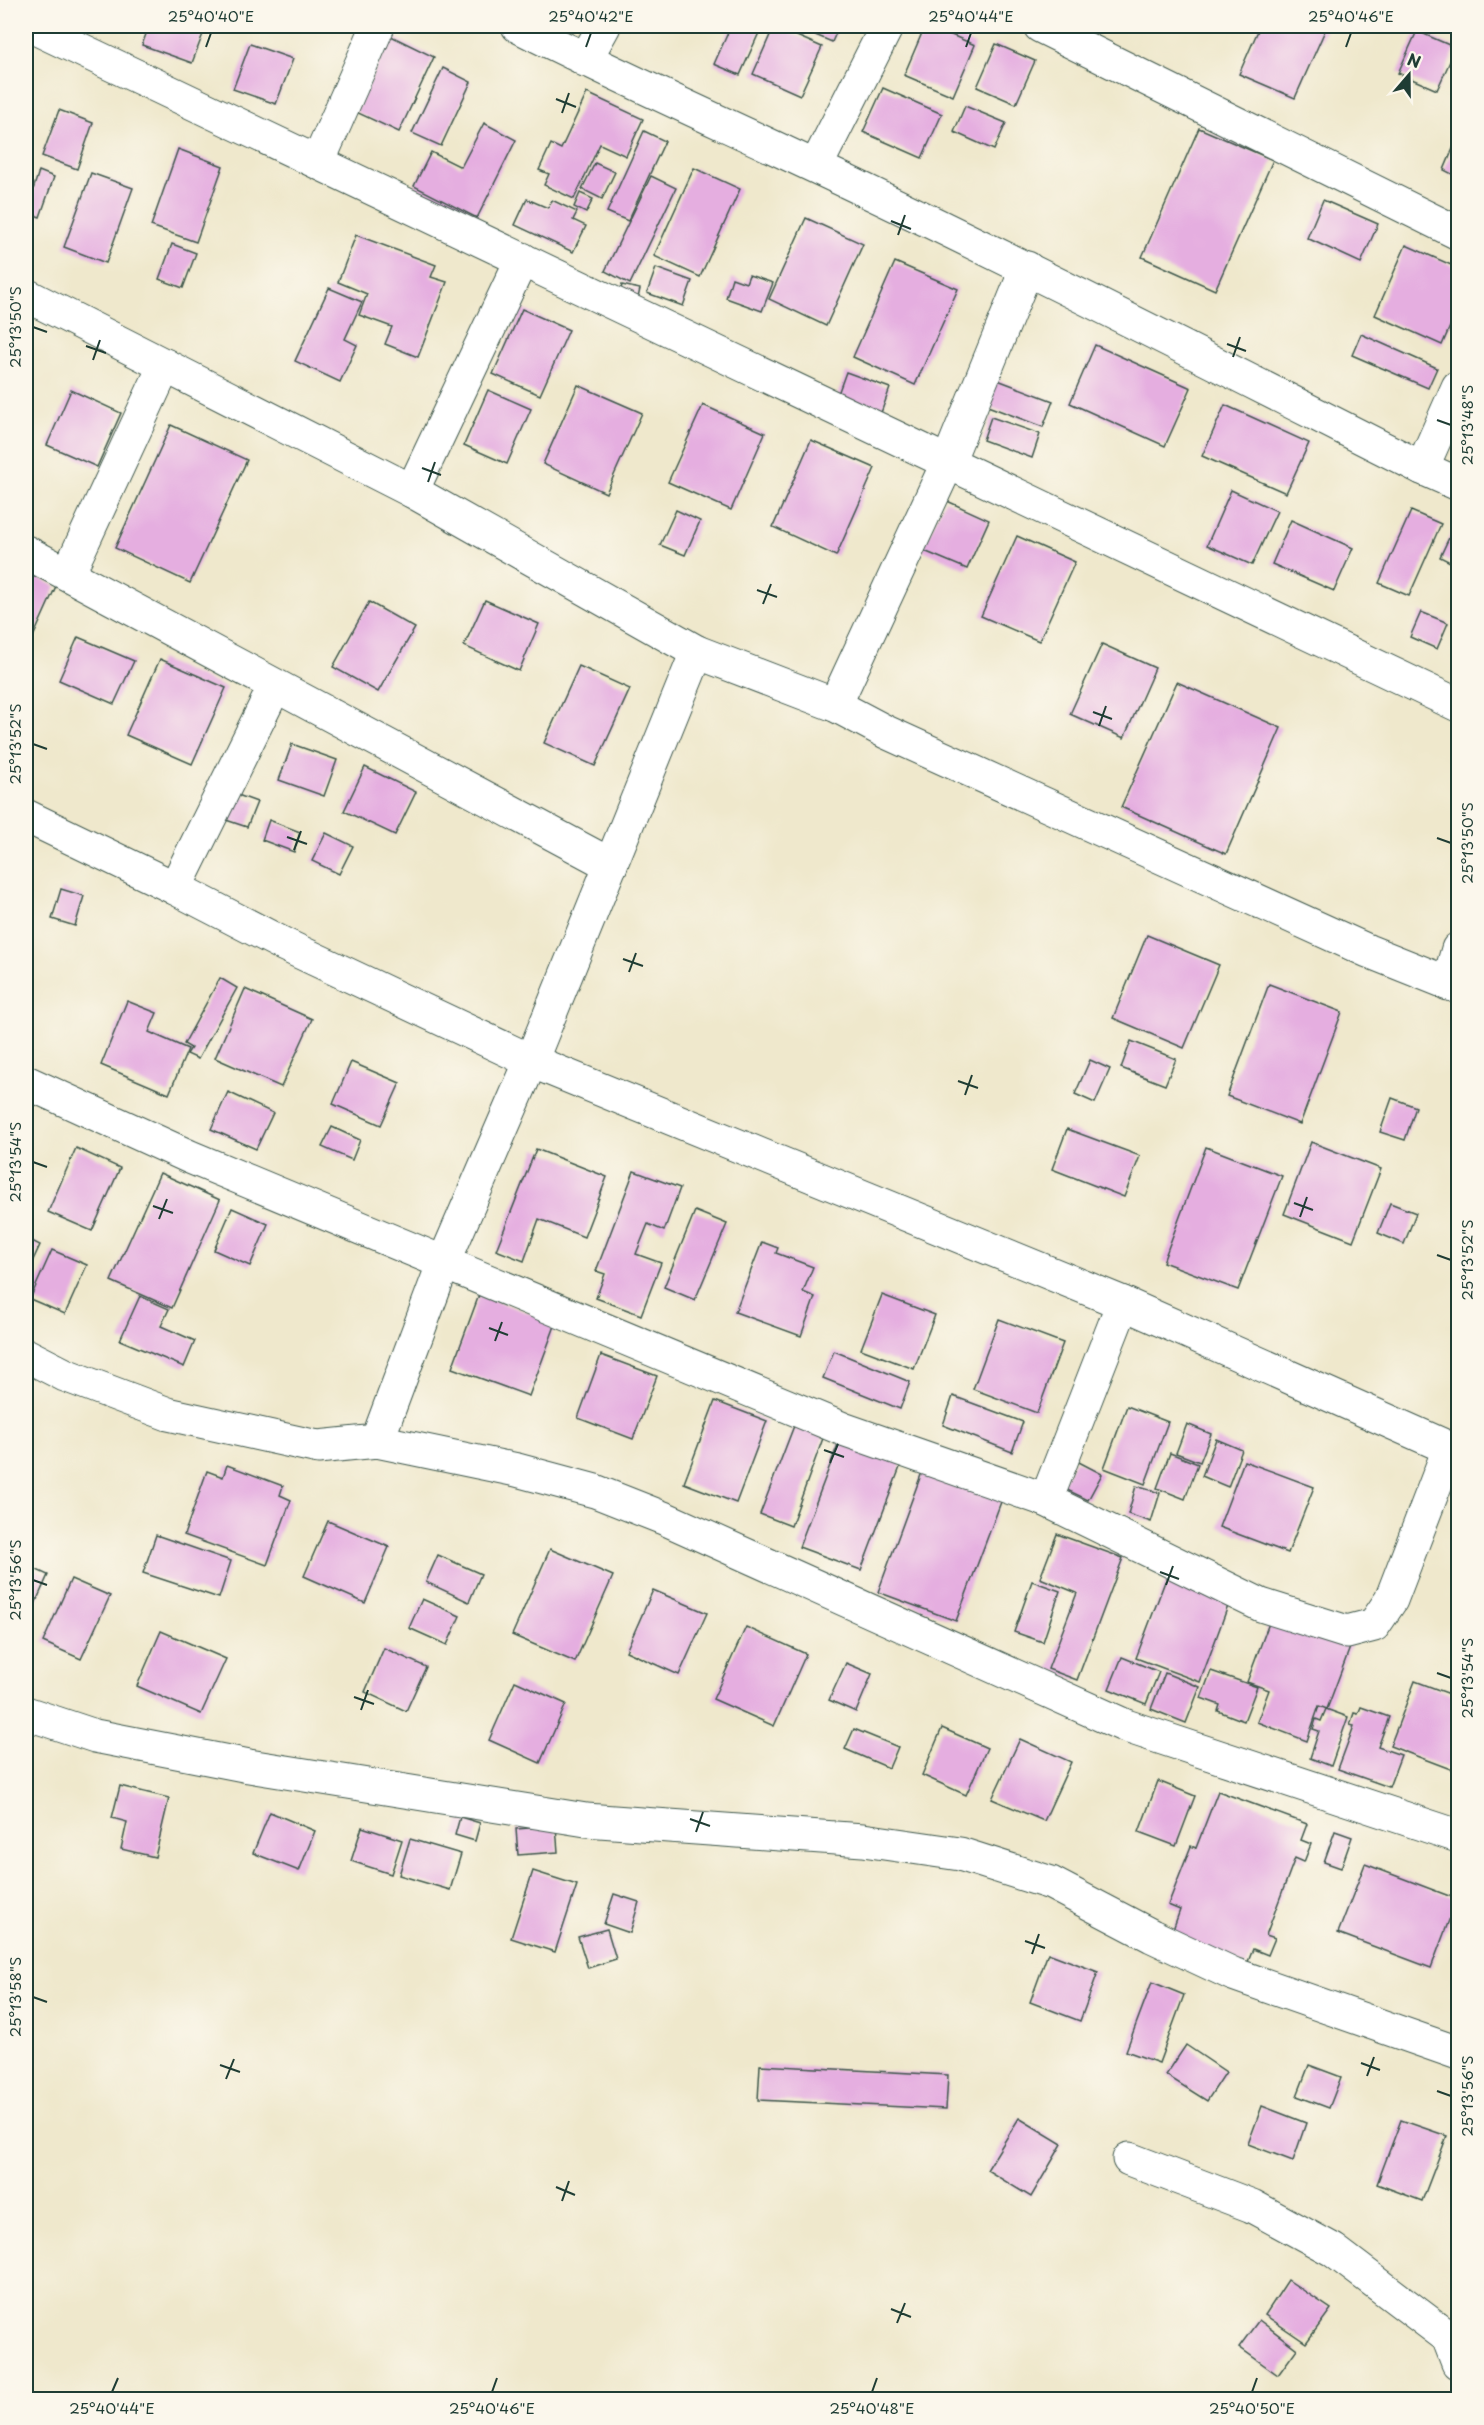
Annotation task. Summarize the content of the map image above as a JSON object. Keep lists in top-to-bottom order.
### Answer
{
  "north": "top",
  "coordinates": [
    "25°40'40\"E",
    "25°40'42\"E",
    "25°40'44\"E",
    "25°40'46\"E",
    "25°13'50\"S",
    "25°13'48\"S",
    "25°13'52\"S",
    "25°13'54\"S",
    "25°13'56\"S",
    "25°13'58\"S",
    "25°40'48\"E",
    "25°40'50\"E"
  ]
}
